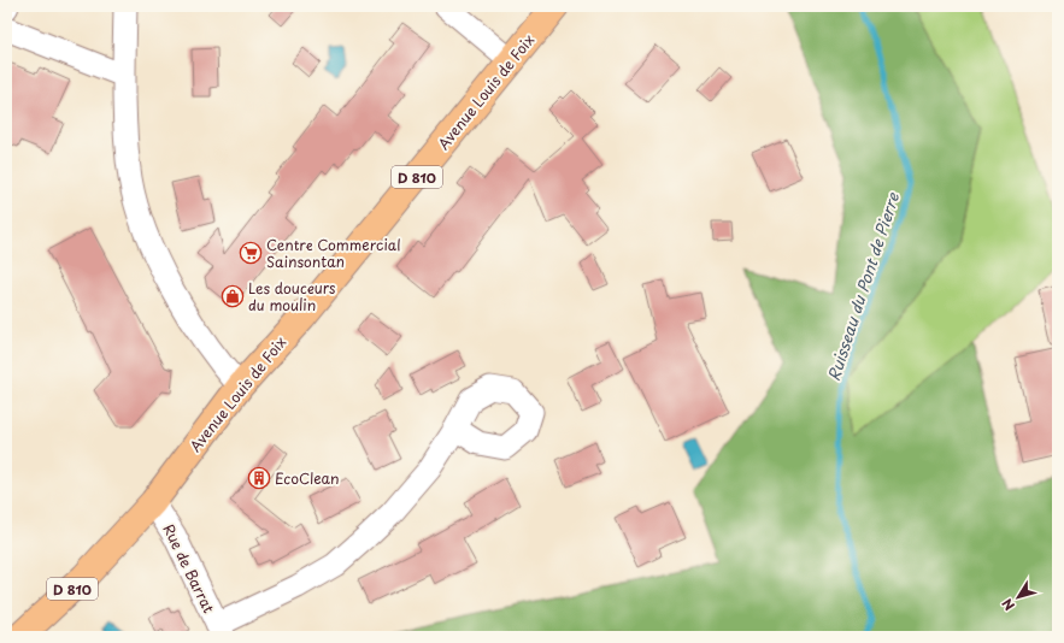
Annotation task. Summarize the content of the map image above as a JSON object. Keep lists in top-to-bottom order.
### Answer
{
  "streets": {
    "main road": ["Avenue Louis de Foix", "D 810"],
    "street": ["Rue de Barrat"]
  },
  "crossings": [
    ["Avenue Louis de Foix", "Rue de Barrat"]
  ],
  "water": ["Ruisseau du Pont de Pierre"],
  "places": {
    "supermarket": ["Centre Commercial Sainsontan"],
    "shop": ["Les douceurs du moulin"],
    "building": ["EcoClean"]
  },
  "north": "bottom left"
}
